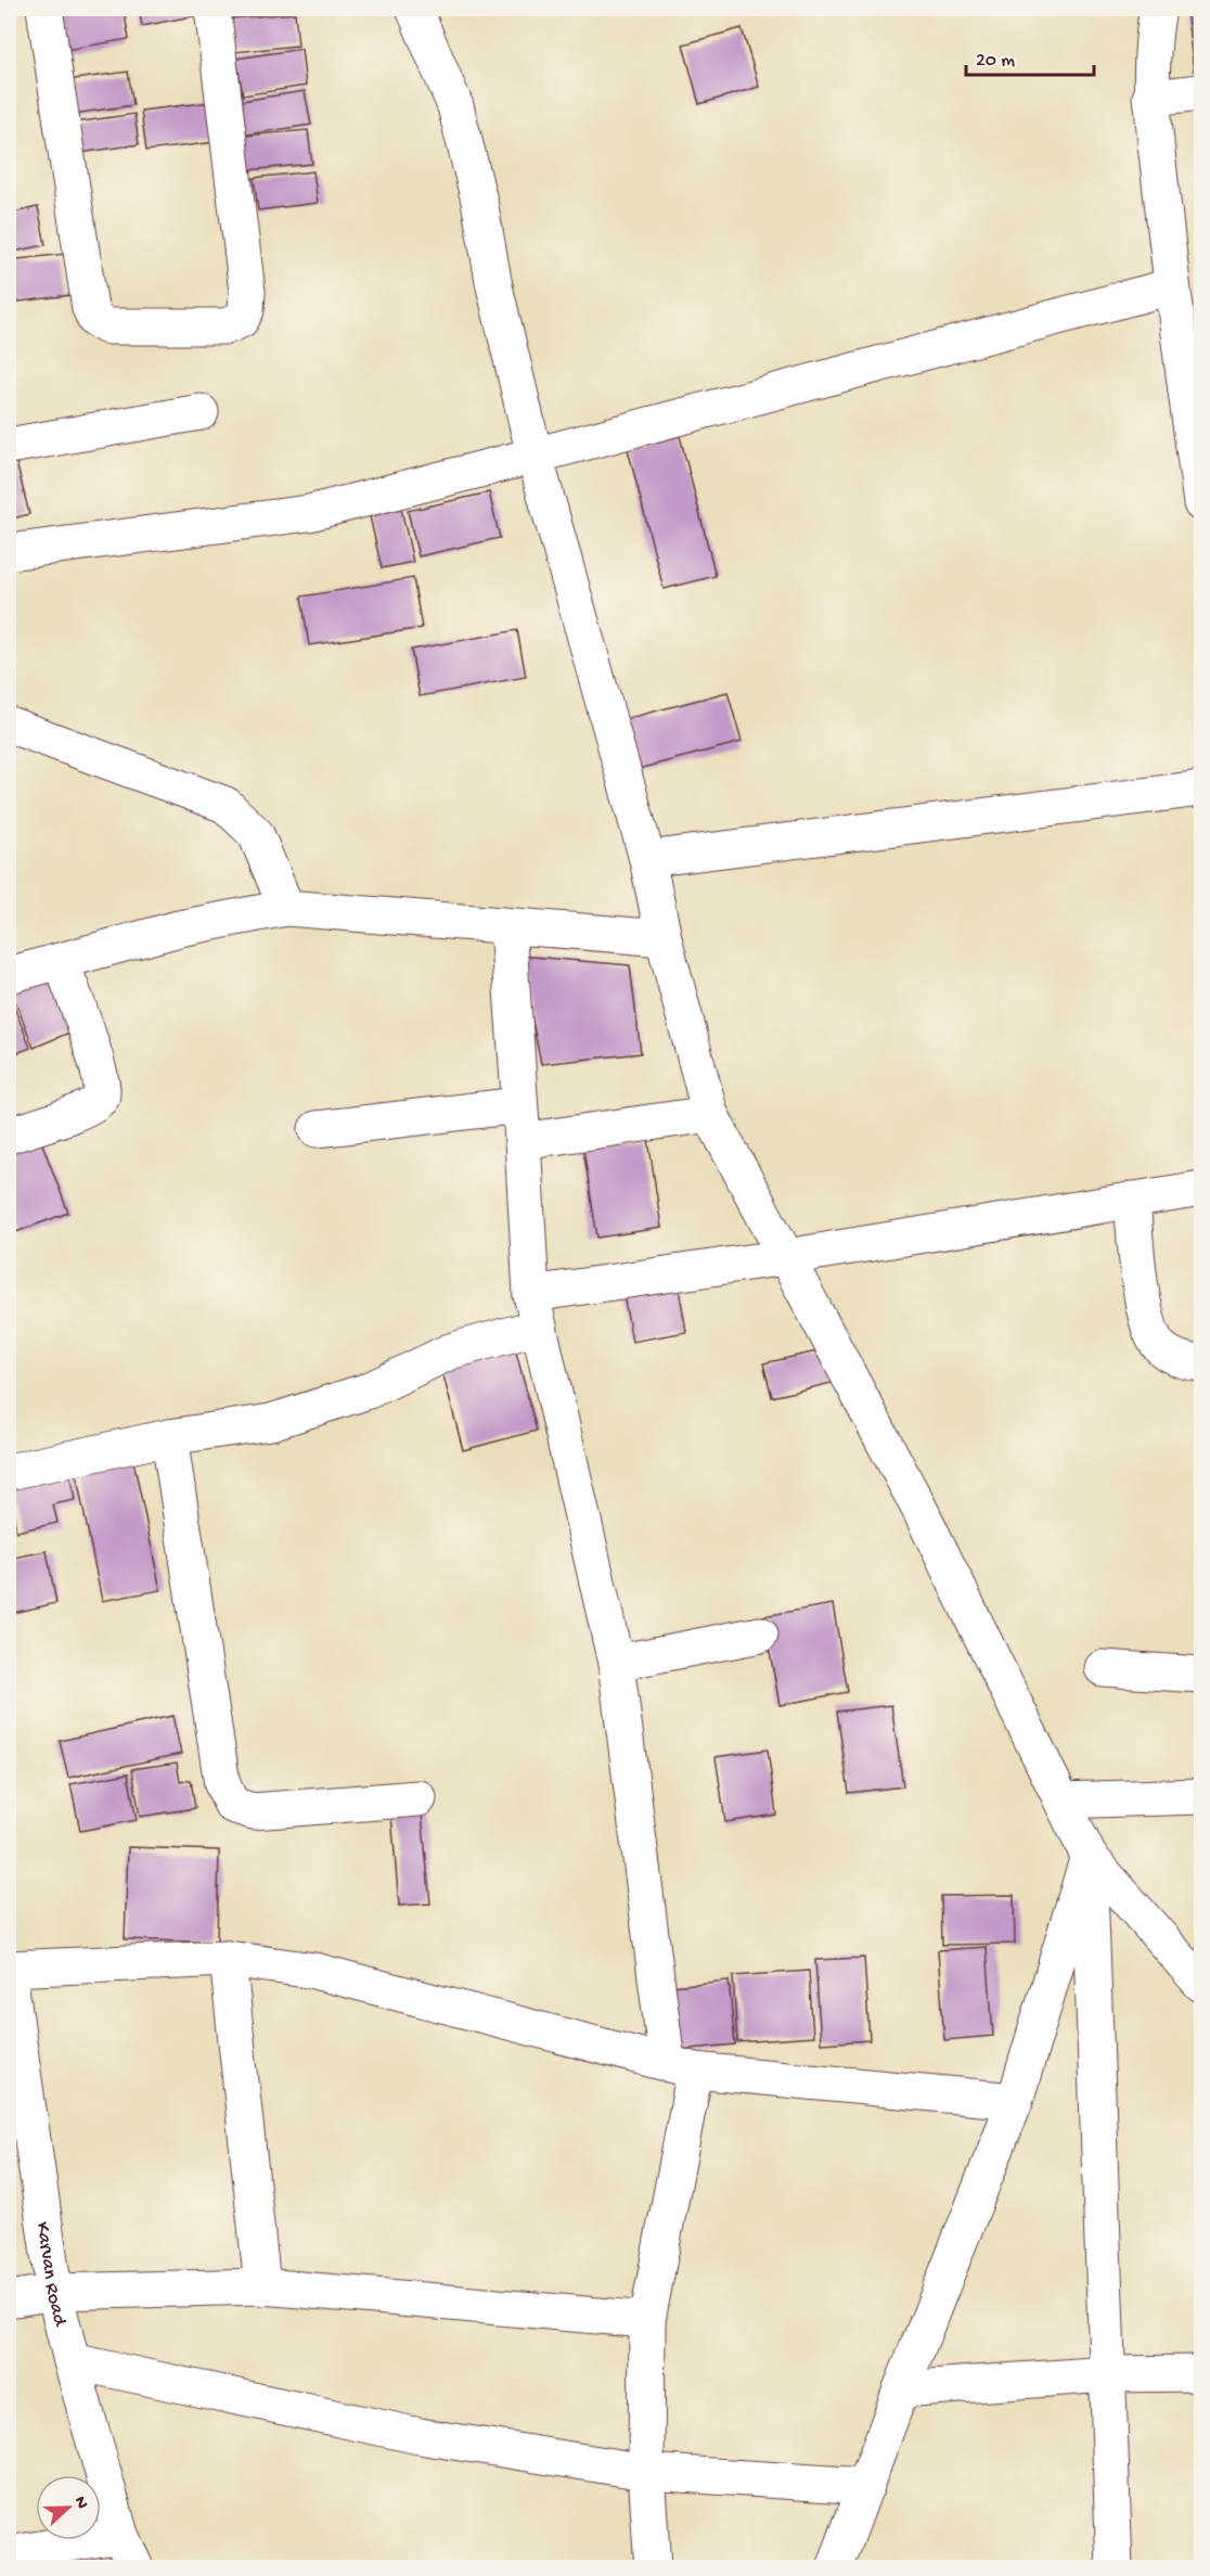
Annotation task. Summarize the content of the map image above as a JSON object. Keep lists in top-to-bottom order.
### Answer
{
  "streets": {
    "street": ["Karvan Road"]
  },
  "scale_bar": "20 m",
  "north": "right"
}
